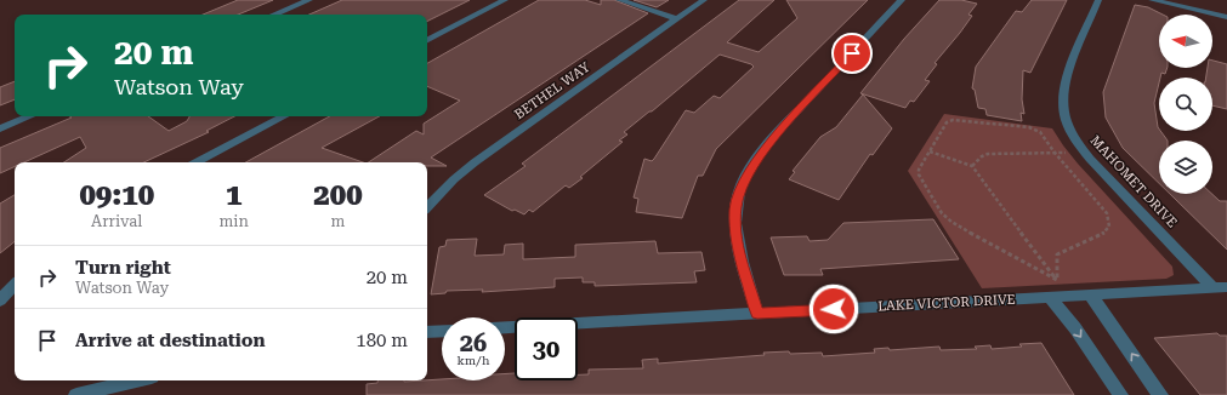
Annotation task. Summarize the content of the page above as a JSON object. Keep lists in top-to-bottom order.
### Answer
{
  "streets": {
    "street": ["BETHEL WAY", "MAHOMET DRIVE", "LAKE VICTOR DRIVE"]
  },
  "crossings": [
    ["MAHOMET DRIVE", "LAKE VICTOR DRIVE"]
  ],
  "north": "left",
  "page": {
    "turn": ["20 m", "Watson Way"],
    "eta": [
      "09:10",
      "Arrival",
      "1",
      "min",
      "200",
      "m"
    ],
    "list": [
      {
        "name": "Turn right",
        "note": "Watson Way",
        "value": "20 m"
      },
      {
        "name": "Arrive at destination",
        "value": "180 m"
      }
    ],
    "speed": "26 km/h",
    "limit": "30"
  }
}
